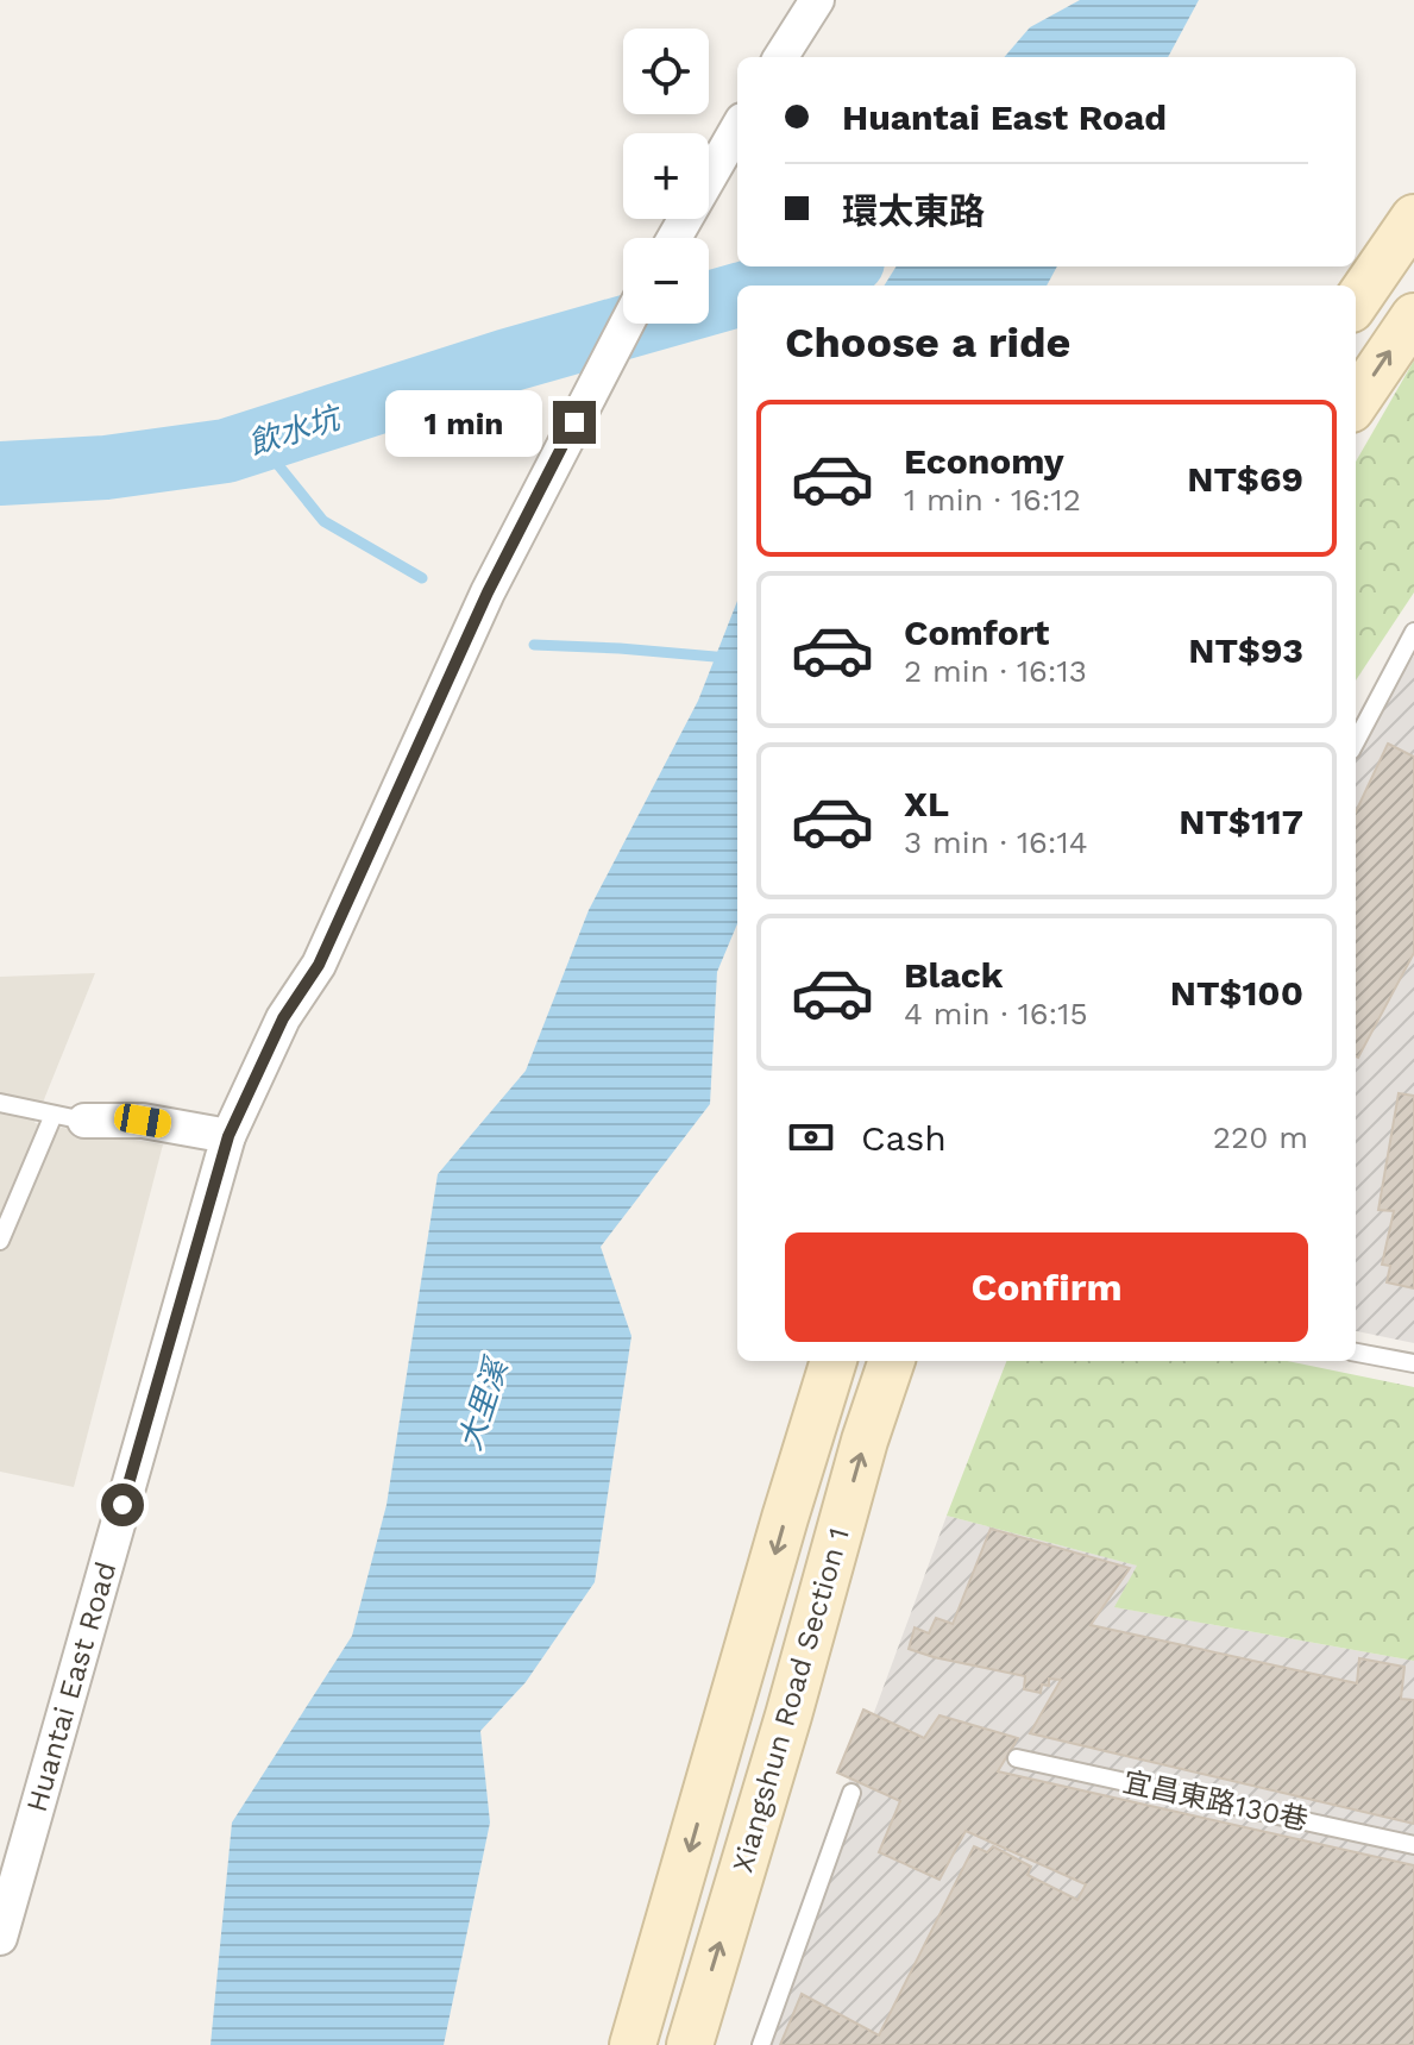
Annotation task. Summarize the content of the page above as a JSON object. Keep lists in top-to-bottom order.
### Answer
{
  "streets": {
    "street": ["Huantai East Road", "Xiangshun Road Section 1"],
    "lane": ["宜昌東路130巷"]
  },
  "water": ["飲水坑", "大里溪"],
  "page": {
    "map_buttons": ["+", "−"],
    "banner": ["Huantai East Road", "環太東路"],
    "heading": "Choose a ride",
    "bubble": "1 min",
    "list": [
      {
        "name": "Economy",
        "note": "1 min · 16:12",
        "value": "NT$69"
      },
      {
        "name": "Comfort",
        "note": "2 min · 16:13",
        "value": "NT$93"
      },
      {
        "name": "XL",
        "note": "3 min · 16:14",
        "value": "NT$117"
      },
      {
        "name": "Black",
        "note": "4 min · 16:15",
        "value": "NT$100"
      }
    ],
    "pay": ["Cash", "220 m"],
    "buttons": "Confirm"
  }
}
